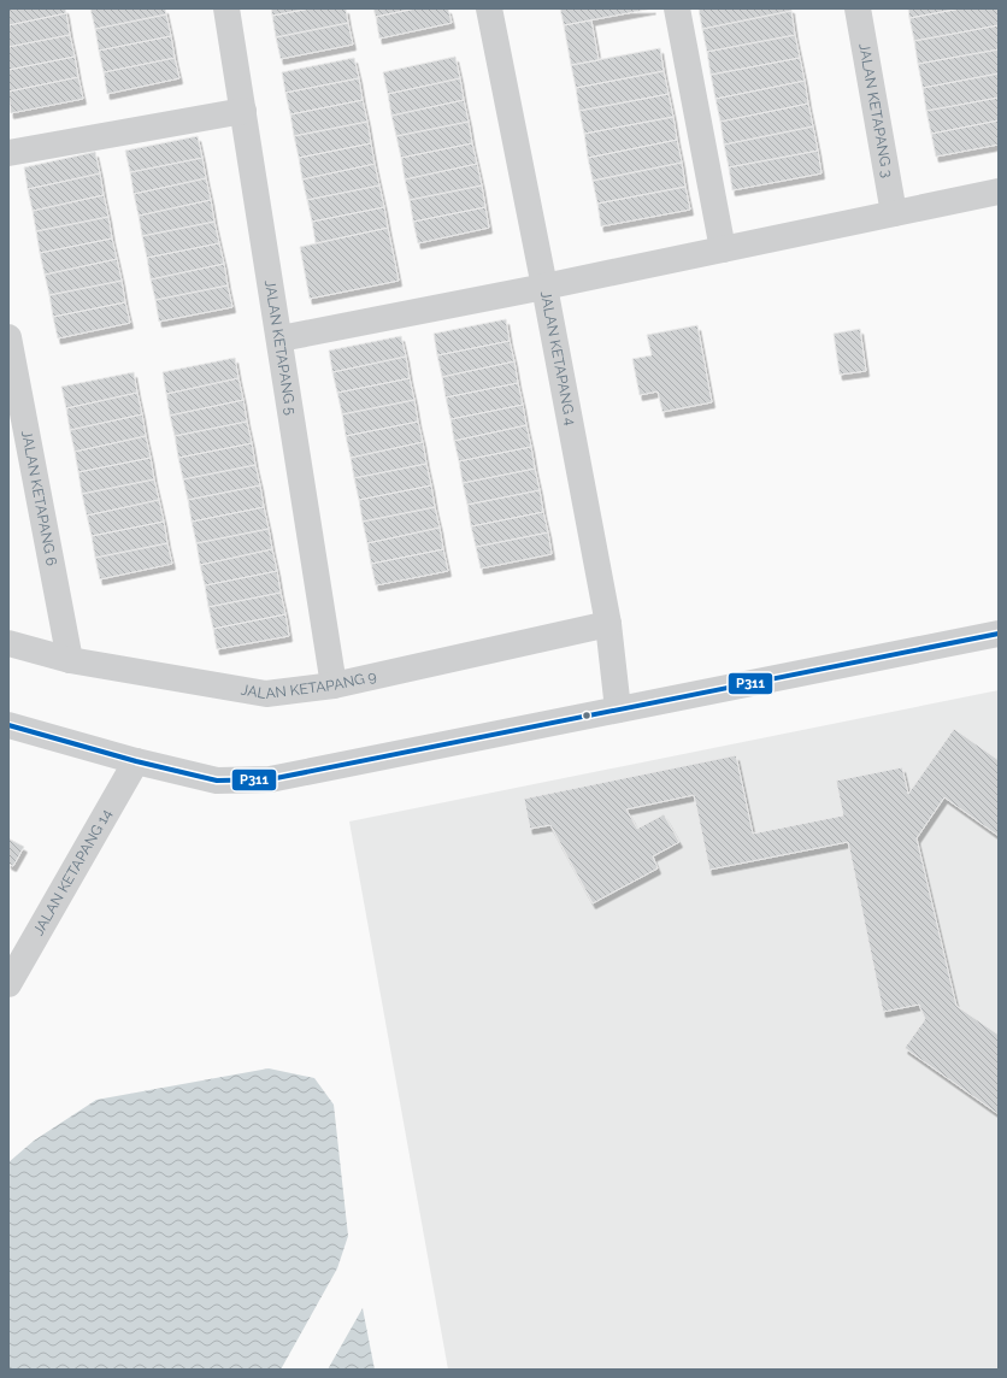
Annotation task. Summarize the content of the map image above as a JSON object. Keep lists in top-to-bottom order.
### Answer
{
  "streets": {
    "street": [
      "JALAN KETAPANG 3",
      "JALAN KETAPANG 5",
      "JALAN KETAPANG 4",
      "JALAN KETAPANG 6",
      "JALAN KETAPANG 9",
      "JALAN KETAPANG 14"
    ]
  },
  "crossings": [
    ["JALAN KETAPANG 5", "JALAN KETAPANG 9"],
    ["JALAN KETAPANG 4", "JALAN KETAPANG 9"],
    ["JALAN KETAPANG 6", "JALAN KETAPANG 9"]
  ],
  "lines": ["transit line P311"]
}
